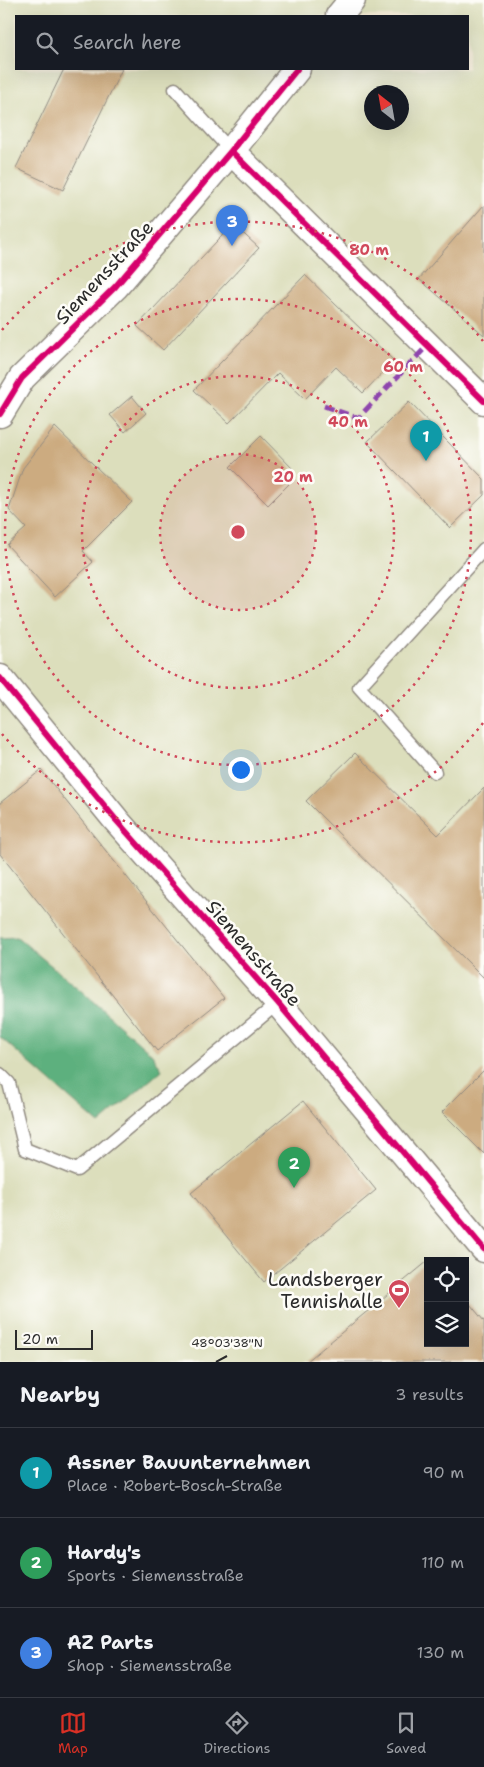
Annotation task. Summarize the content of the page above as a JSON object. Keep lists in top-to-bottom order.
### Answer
{
  "streets": {
    "street": ["Siemensstraße"]
  },
  "places": {
    "sports": ["Landsberger Tennishalle"]
  },
  "scale_bar": "20 m",
  "north": "top left",
  "page": {
    "search": "Search here",
    "pins": ["3", "1", "2"],
    "scale": "20 m",
    "heading": ["Nearby", "3 results"],
    "list": [
      {
        "mark": "1",
        "name": "Assner Bauunternehmen",
        "note": "Place · Robert-Bosch-Straße",
        "value": "90 m"
      },
      {
        "mark": "2",
        "name": "Hardy's",
        "note": "Sports · Siemensstraße",
        "value": "110 m"
      },
      {
        "mark": "3",
        "name": "AZ Parts",
        "note": "Shop · Siemensstraße",
        "value": "130 m"
      }
    ],
    "nav": ["Map", "Directions", "Saved"]
  },
  "coordinates": ["48°03'38\"N"],
  "rings": [
    "80 m",
    "60 m",
    "40 m",
    "20 m"
  ]
}
